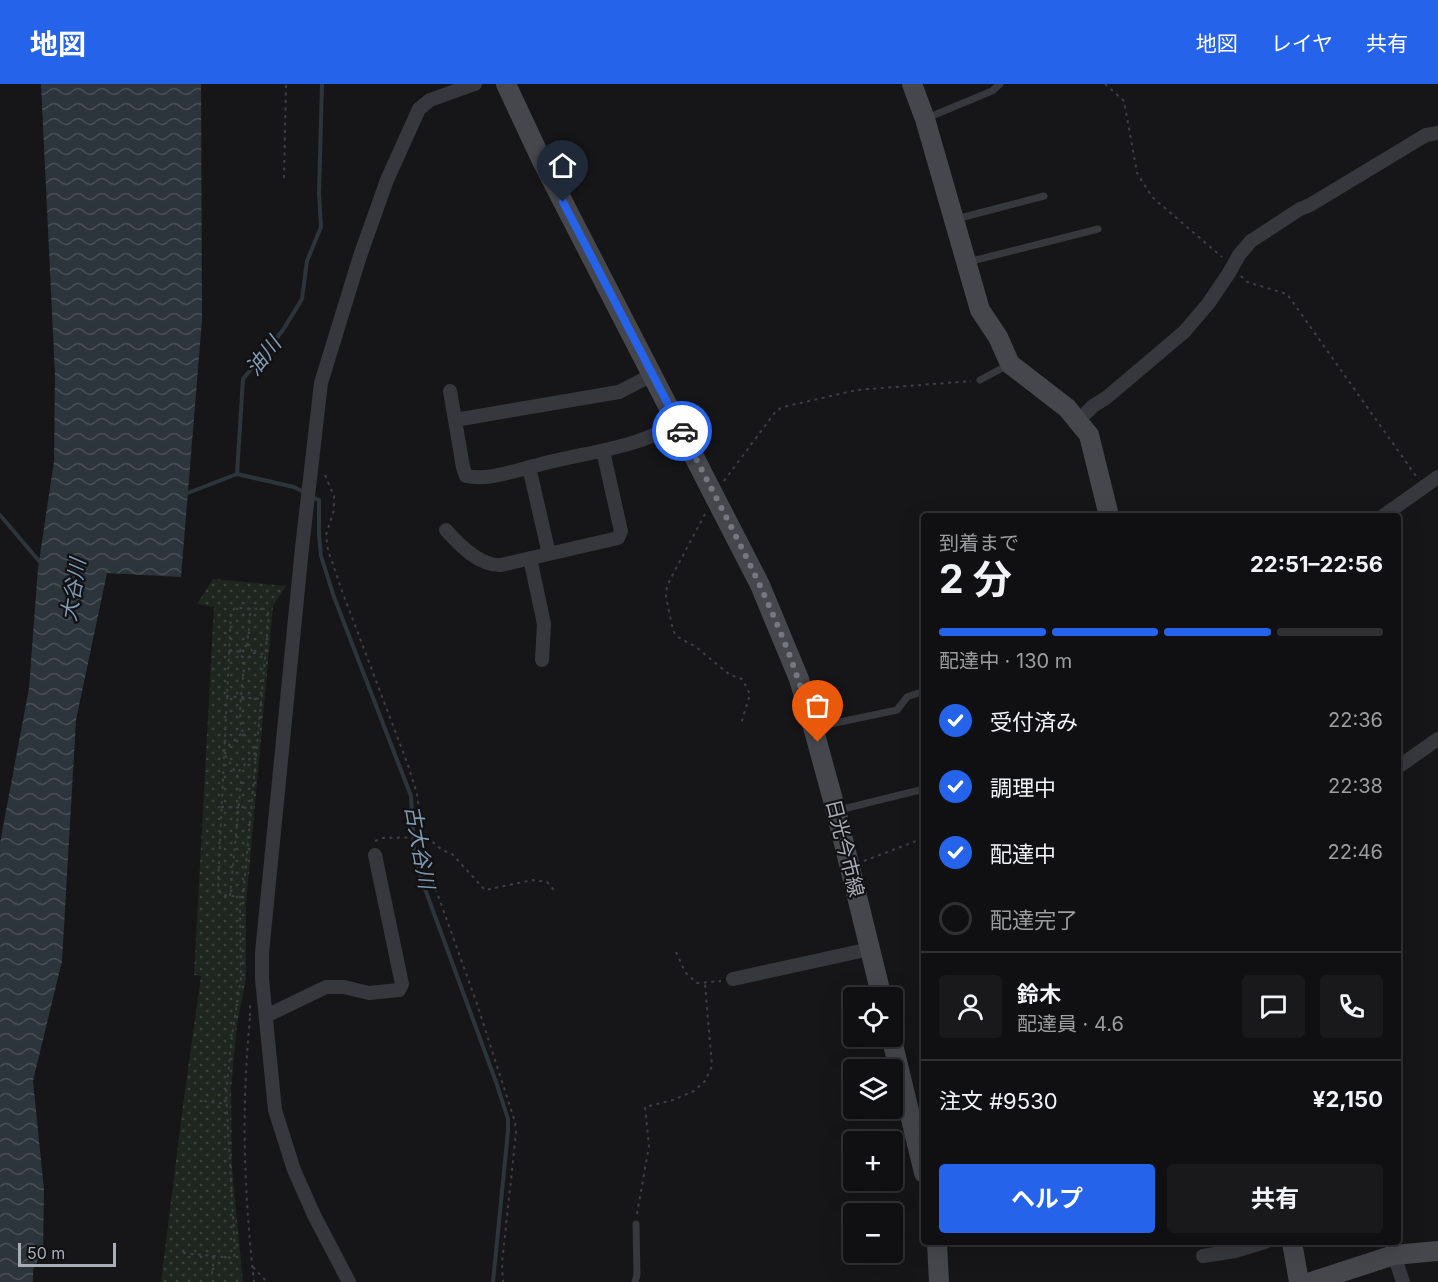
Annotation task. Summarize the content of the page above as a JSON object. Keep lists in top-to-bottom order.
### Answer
{
  "streets": {
    "main road": ["日光今市線"]
  },
  "water": ["油川", "大谷川", "古大谷川"],
  "scale_bar": "50 m",
  "page": {
    "header": "地図",
    "nav": ["地図", "レイヤ", "共有"],
    "heading": ["2 分", "到着まで", "22:51–22:56"],
    "panel": [
      "鈴木",
      "配達員 · 4.6",
      "注文 #9530",
      "¥2,150"
    ],
    "bar": "配達中 · 130 m",
    "list": [
      ["受付済み", "22:36"],
      ["調理中", "22:38"],
      ["配達中", "22:46"],
      "配達完了"
    ],
    "map_buttons": ["+", "−"],
    "buttons": ["ヘルプ", "共有"],
    "scale": "50 m"
  }
}
